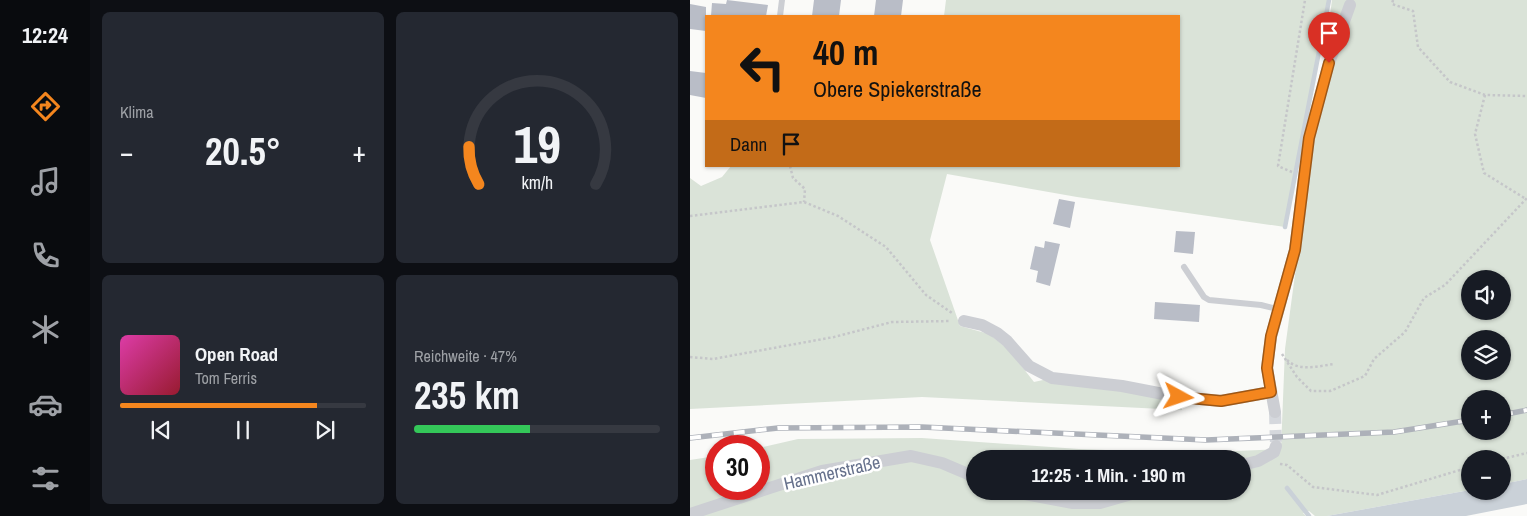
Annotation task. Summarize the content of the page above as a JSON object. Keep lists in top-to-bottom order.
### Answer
{
  "streets": {
    "street": ["Hammerstraße"]
  },
  "page": {
    "tabs": "12:24",
    "tile": [
      "Klima",
      ["Reichweite · 47%", "235 km"]
    ],
    "turn": ["40 m", "Obere Spiekerstraße"],
    "then": "Dann",
    "heat": ["−", "20.5°", "+"],
    "map_buttons": ["+", "−"],
    "song": ["Open Road", "Tom Ferris"],
    "limit": "30",
    "trip": "12:25 · 1 Min. · 190 m",
    "gauge": ["19", "km/h"]
  }
}
